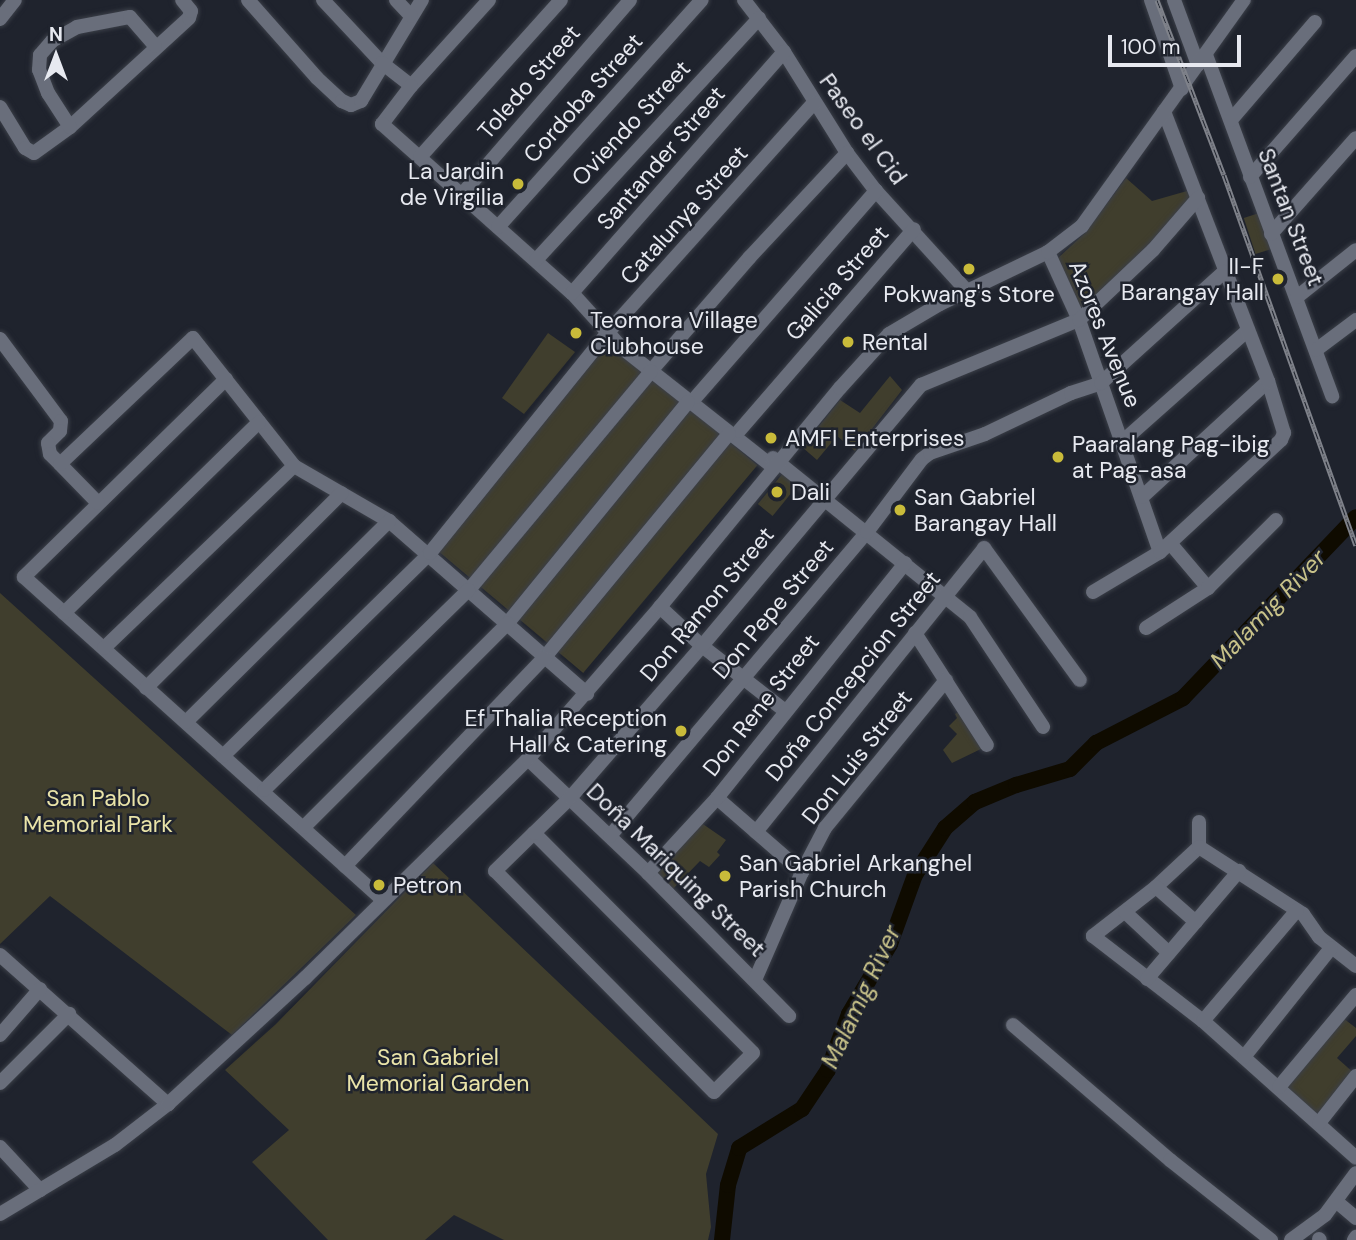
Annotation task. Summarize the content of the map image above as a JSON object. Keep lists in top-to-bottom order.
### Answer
{
  "streets": {
    "street": [
      "Toledo Street",
      "Cordoba Street",
      "Oviendo Street",
      "Paseo el Cid",
      "Santander Street",
      "Catalunya Street",
      "Santan Street",
      "Galicia Street",
      "Azores Avenue",
      "Don Ramon Street",
      "Don Pepe Street",
      "Doña Concepcion Street",
      "Don Rene Street",
      "Don Luis Street",
      "Doña Mariquing Street"
    ]
  },
  "crossings": [
    ["Oviendo Street", "Paseo el Cid"],
    ["Paseo el Cid", "Santander Street"],
    ["Paseo el Cid", "Catalunya Street"],
    ["Paseo el Cid", "Galicia Street"],
    ["Azores Avenue", "Don Ramon Street"],
    ["Azores Avenue", "Don Pepe Street"],
    ["Don Ramon Street", "Doña Mariquing Street"],
    ["Don Pepe Street", "Doña Mariquing Street"],
    ["Don Rene Street", "Doña Mariquing Street"],
    ["Don Luis Street", "Doña Mariquing Street"]
  ],
  "water": ["Malamig River"],
  "parks": ["San Pablo Memorial Park", "San Gabriel Memorial Garden"],
  "places": [
    "La Jardin de Virgilia",
    "Pokwang's Store",
    "II-F Barangay Hall",
    "Teomora Village Clubhouse",
    "Rental",
    "AMFI Enterprises",
    "Paaralang Pag-ibig at Pag-asa",
    "Dali",
    "San Gabriel Barangay Hall",
    "Ef Thalia Reception Hall & Catering",
    "San Gabriel Arkanghel Parish Church",
    "Petron"
  ],
  "scale_bar": "100 m",
  "north": "top"
}
